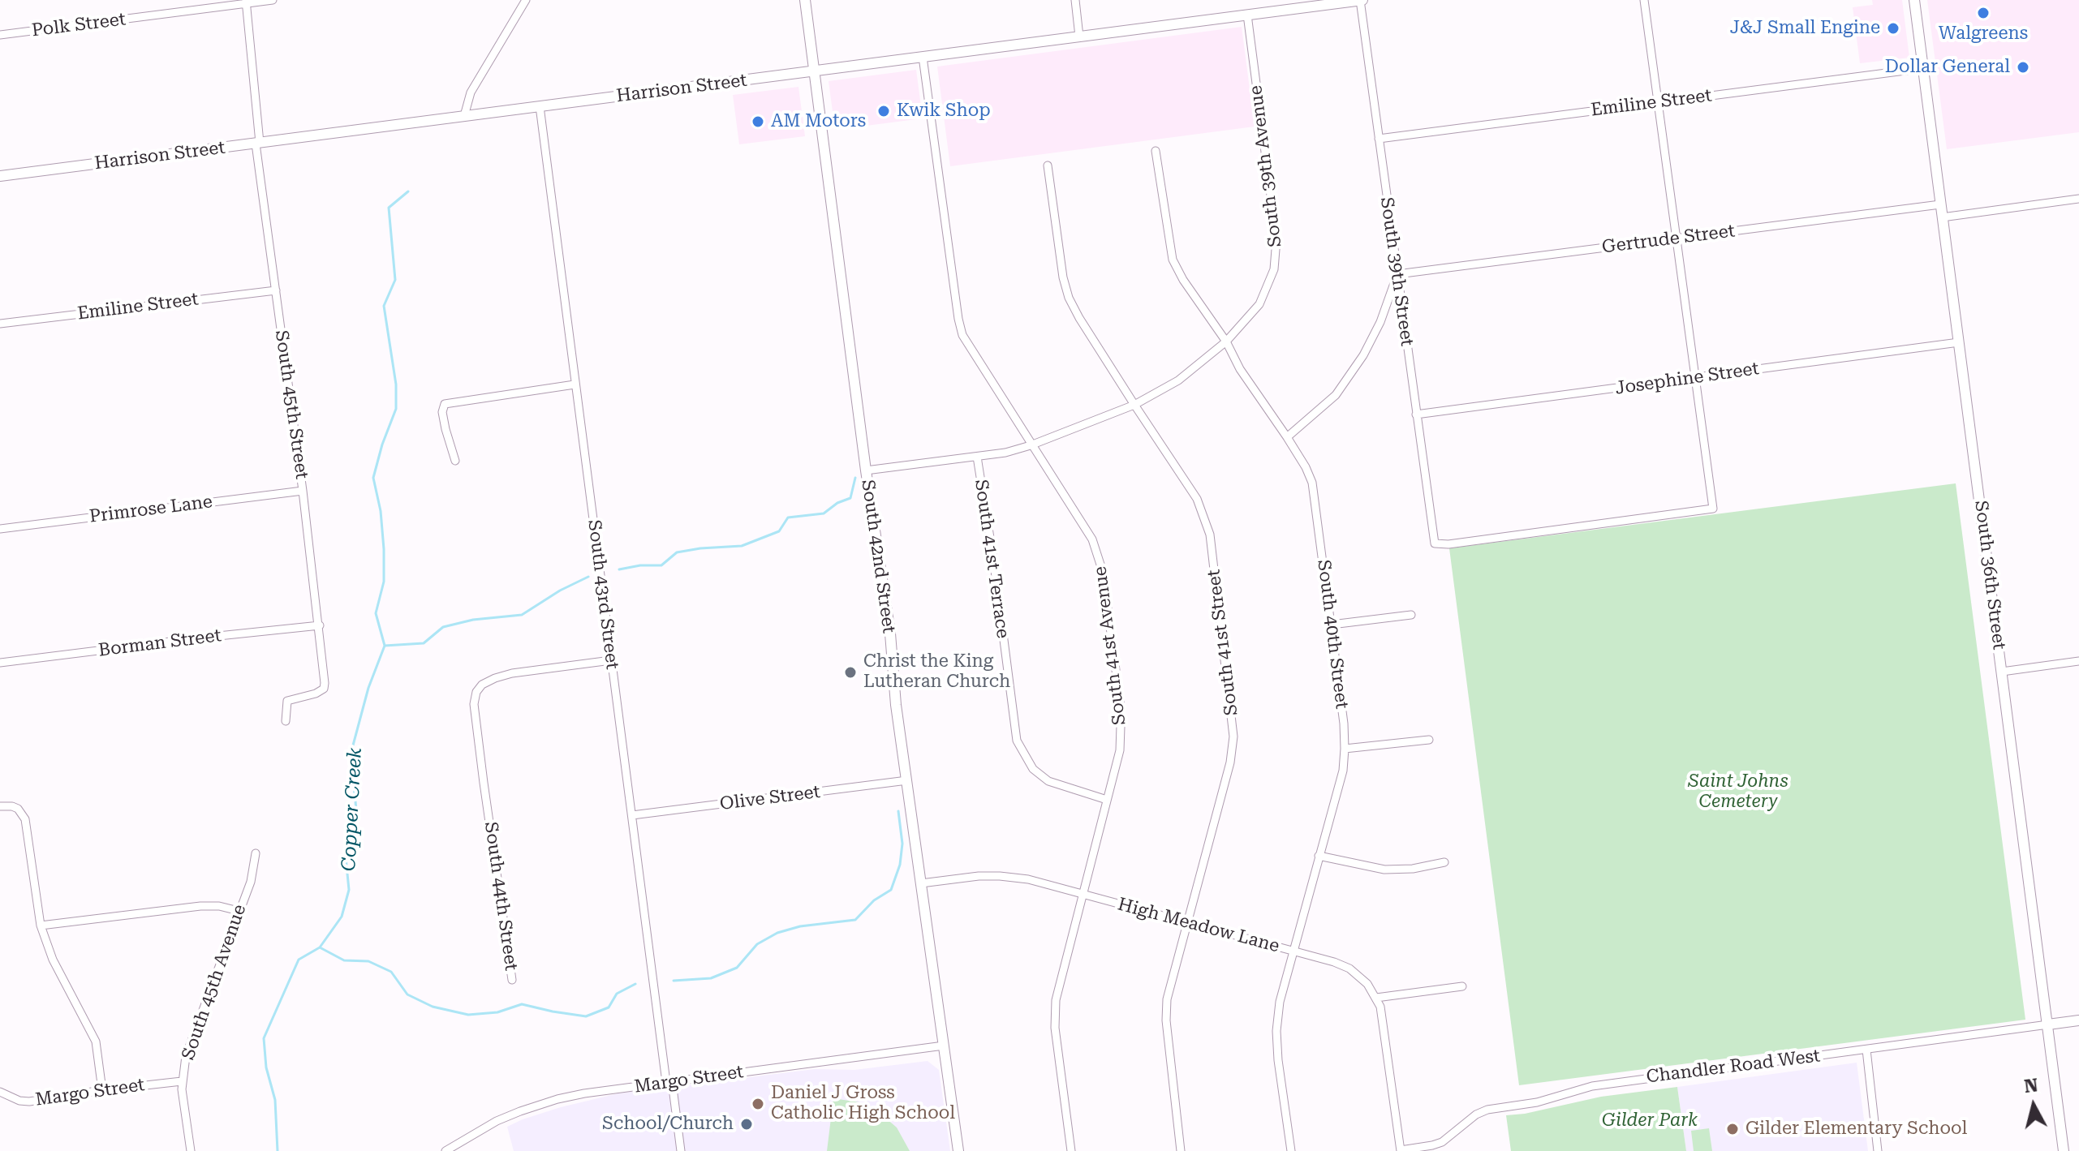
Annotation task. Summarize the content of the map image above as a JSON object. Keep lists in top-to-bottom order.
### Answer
{
  "streets": {
    "main road": [
      "Harrison Street",
      "South 42nd Street",
      "South 36th Street",
      "Chandler Road West"
    ],
    "street": [
      "Polk Street",
      "Emiline Street",
      "South 39th Avenue",
      "Gertrude Street",
      "South 39th Street",
      "Josephine Street",
      "South 45th Street",
      "Primrose Lane",
      "South 41st Terrace",
      "South 43rd Street",
      "South 40th Street",
      "South 41st Street",
      "Borman Street",
      "South 41st Avenue",
      "Olive Street",
      "South 44th Street",
      "High Meadow Lane",
      "South 45th Avenue",
      "Margo Street"
    ]
  },
  "crossings": [
    ["Polk Street", "South 45th Street"],
    ["Harrison Street", "South 39th Avenue"],
    ["Harrison Street", "South 39th Street"],
    ["Harrison Street", "South 45th Street"],
    ["Harrison Street", "South 42nd Street"],
    ["Harrison Street", "South 43rd Street"],
    ["Harrison Street", "South 41st Avenue"],
    ["Emiline Street", "South 39th Street"],
    ["Emiline Street", "South 45th Street"],
    ["Emiline Street", "South 36th Street"],
    ["South 39th Avenue", "South 42nd Street"],
    ["South 39th Avenue", "South 41st Terrace"],
    ["South 39th Avenue", "South 40th Street"],
    ["South 39th Avenue", "South 41st Street"],
    ["South 39th Avenue", "South 41st Avenue"],
    ["Gertrude Street", "South 39th Street"],
    ["Gertrude Street", "South 36th Street"],
    ["South 39th Street", "Josephine Street"],
    ["Josephine Street", "South 36th Street"],
    ["South 45th Street", "Primrose Lane"],
    ["South 45th Street", "Borman Street"],
    ["South 42nd Street", "Olive Street"],
    ["South 42nd Street", "High Meadow Lane"],
    ["South 42nd Street", "Margo Street"],
    ["South 41st Terrace", "South 41st Avenue"],
    ["South 36th Street", "Chandler Road West"],
    ["South 43rd Street", "Olive Street"],
    ["South 43rd Street", "South 44th Street"],
    ["South 43rd Street", "Margo Street"],
    ["South 40th Street", "High Meadow Lane"],
    ["South 41st Street", "High Meadow Lane"],
    ["South 41st Avenue", "High Meadow Lane"],
    ["South 45th Avenue", "Margo Street"]
  ],
  "water": ["Copper Creek"],
  "parks": ["Saint Johns Cemetery", "Gilder Park"],
  "places": [
    "Walgreens",
    "J&J Small Engine",
    "Dollar General",
    "Kwik Shop",
    "AM Motors",
    "Christ the King Lutheran Church",
    "Daniel J Gross Catholic High School",
    "School/Church",
    "Gilder Elementary School"
  ],
  "north": "top"
}
